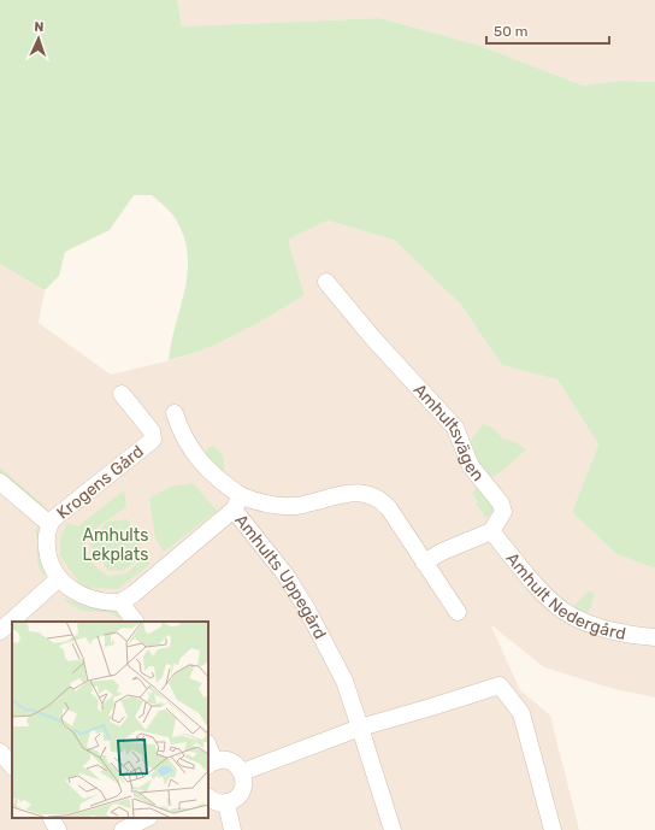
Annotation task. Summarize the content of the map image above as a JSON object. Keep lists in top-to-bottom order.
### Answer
{
  "streets": {
    "street": [
      "Amhultsvägen",
      "Krogens Gård",
      "Amhults Uppegård",
      "Amhult Nedergård"
    ]
  },
  "crossings": [
    ["Amhultsvägen", "Amhult Nedergård"]
  ],
  "parks": ["Amhults Lekplats"],
  "scale_bar": "50 m",
  "north": "top"
}
